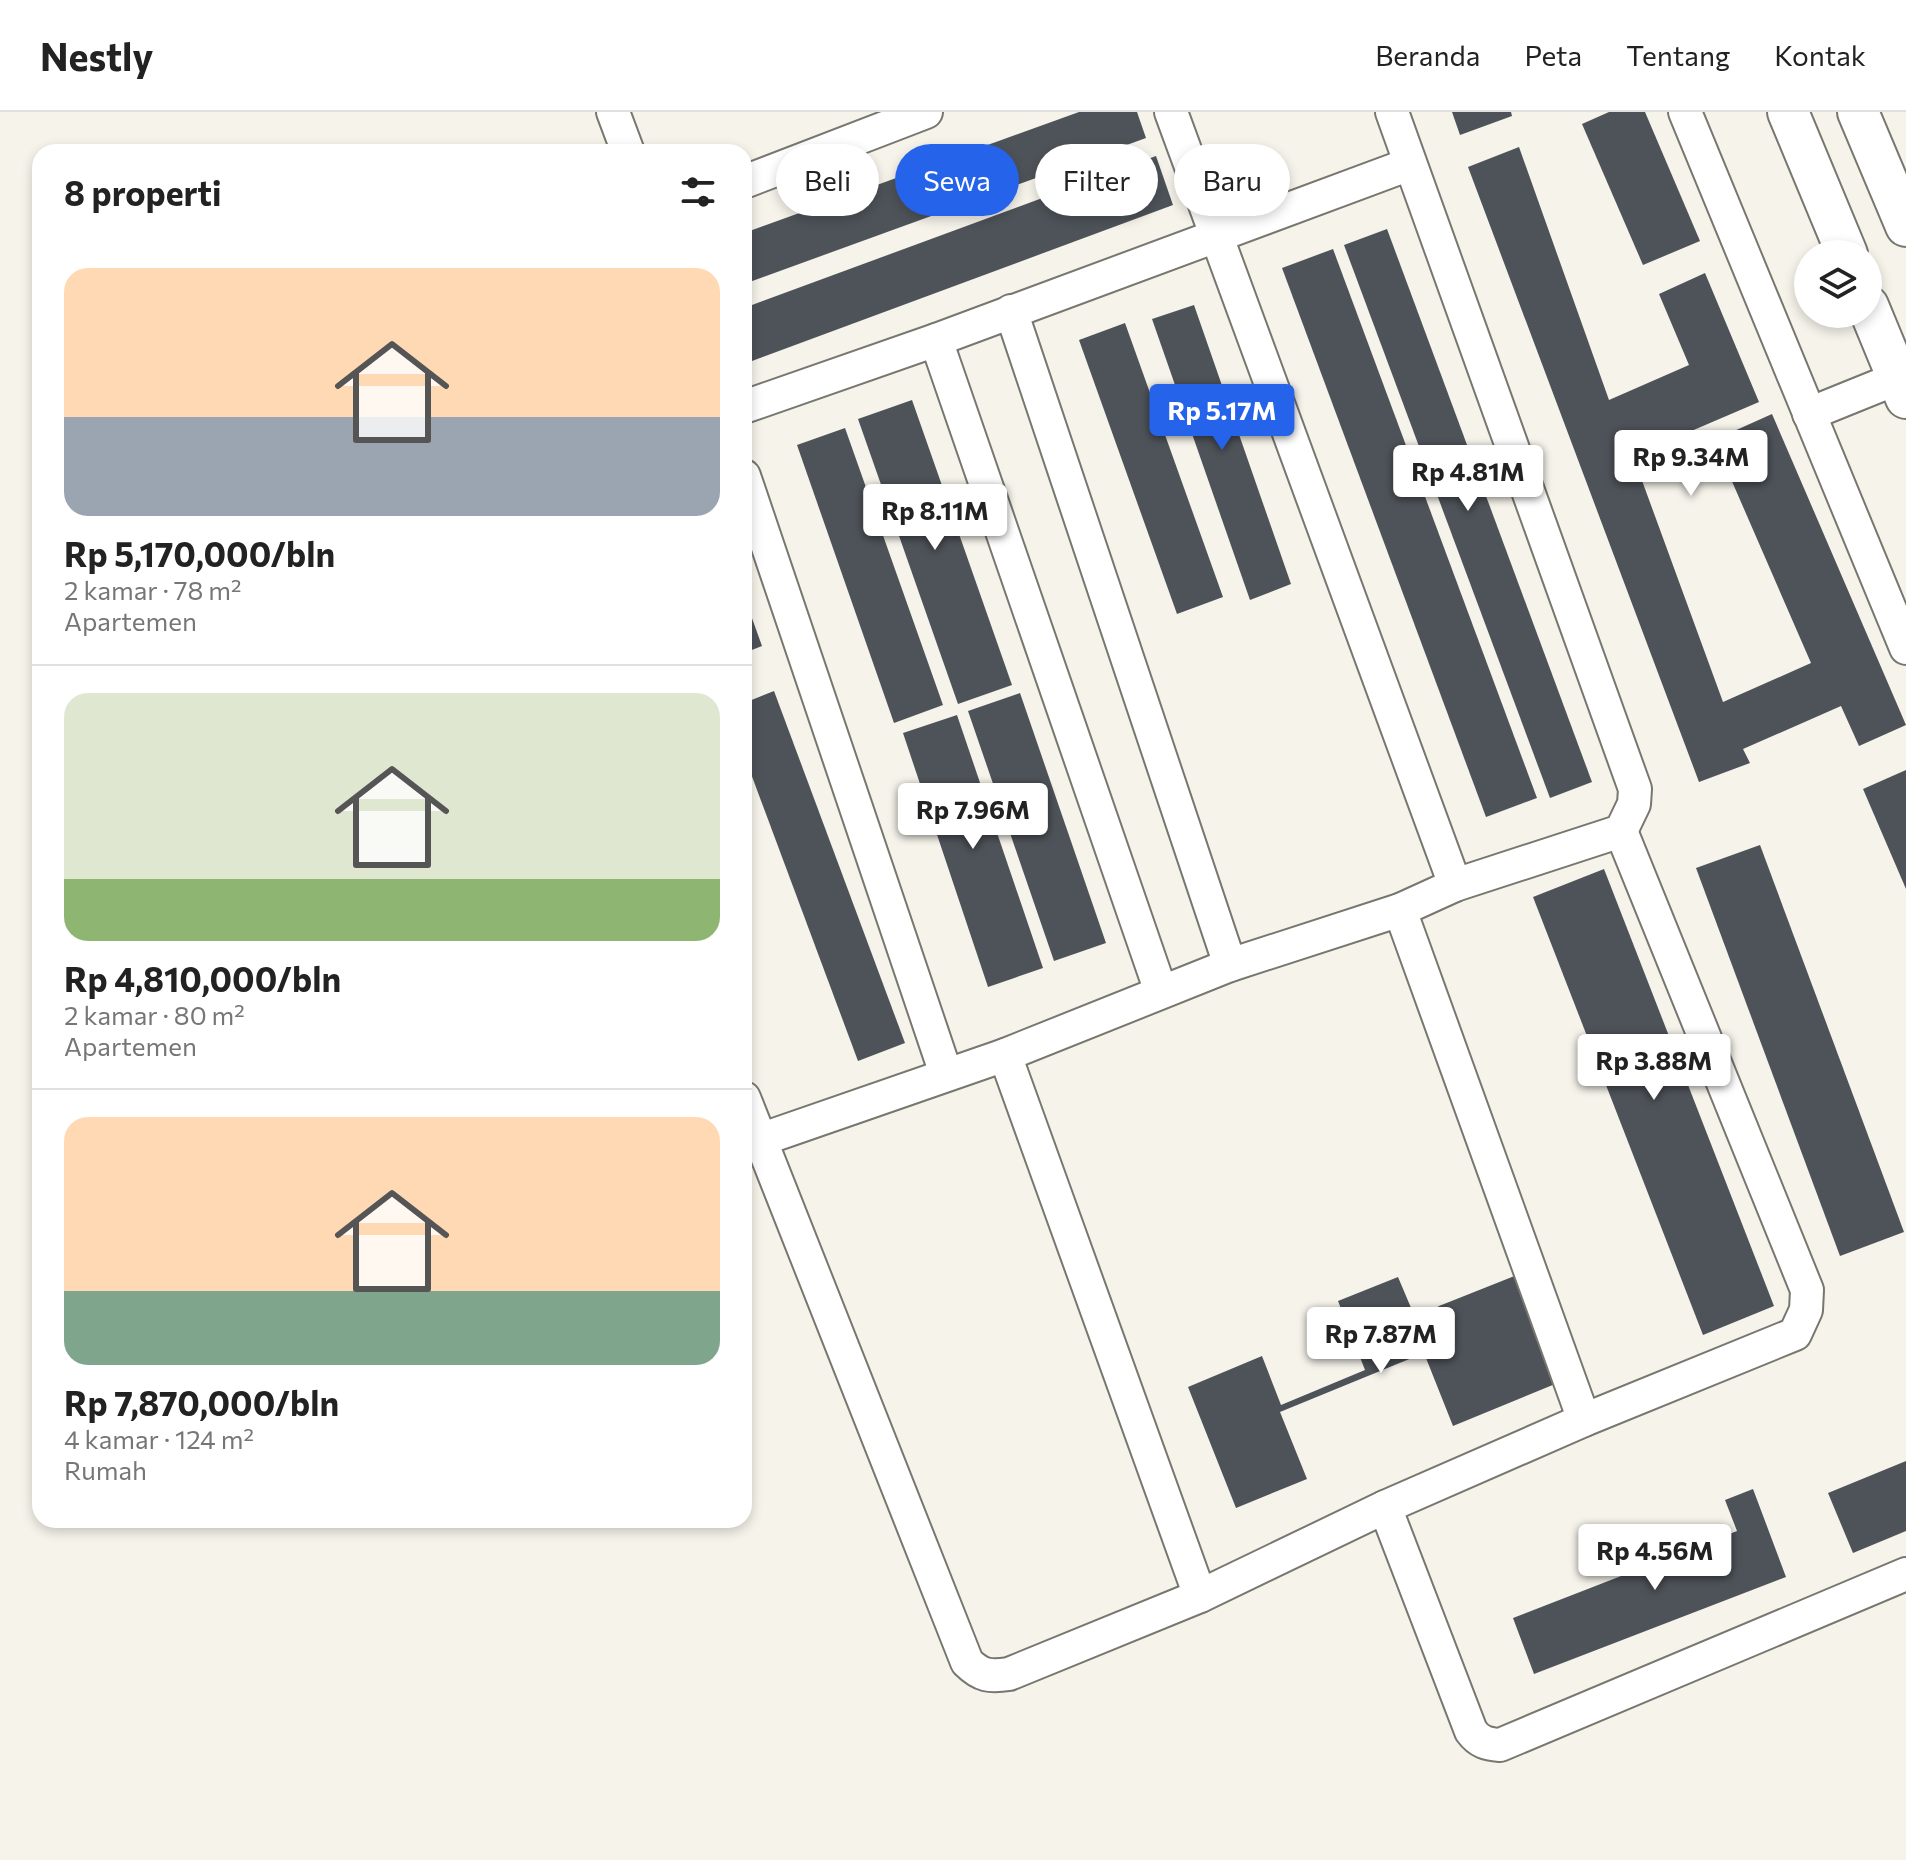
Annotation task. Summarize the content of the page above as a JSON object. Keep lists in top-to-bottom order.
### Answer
{
  "page": {
    "header": "Nestly",
    "nav": [
      "Beranda",
      "Peta",
      "Tentang",
      "Kontak"
    ],
    "chip": [
      "Beli",
      "Sewa",
      "Filter",
      "Baru"
    ],
    "heading": "8 properti",
    "list": [
      {
        "name": "Rp 5,170,000/bln",
        "note": "2 kamar · 78 m² · Apartemen"
      },
      {
        "name": "Rp 4,810,000/bln",
        "note": "2 kamar · 80 m² · Apartemen"
      },
      {
        "name": "Rp 7,870,000/bln",
        "note": "4 kamar · 124 m² · Rumah"
      }
    ],
    "price": [
      "Rp 5.17M",
      "Rp 9.34M",
      "Rp 4.81M",
      "Rp 8.11M",
      "Rp 7.96M",
      "Rp 3.88M",
      "Rp 7.87M",
      "Rp 4.56M"
    ]
  }
}
